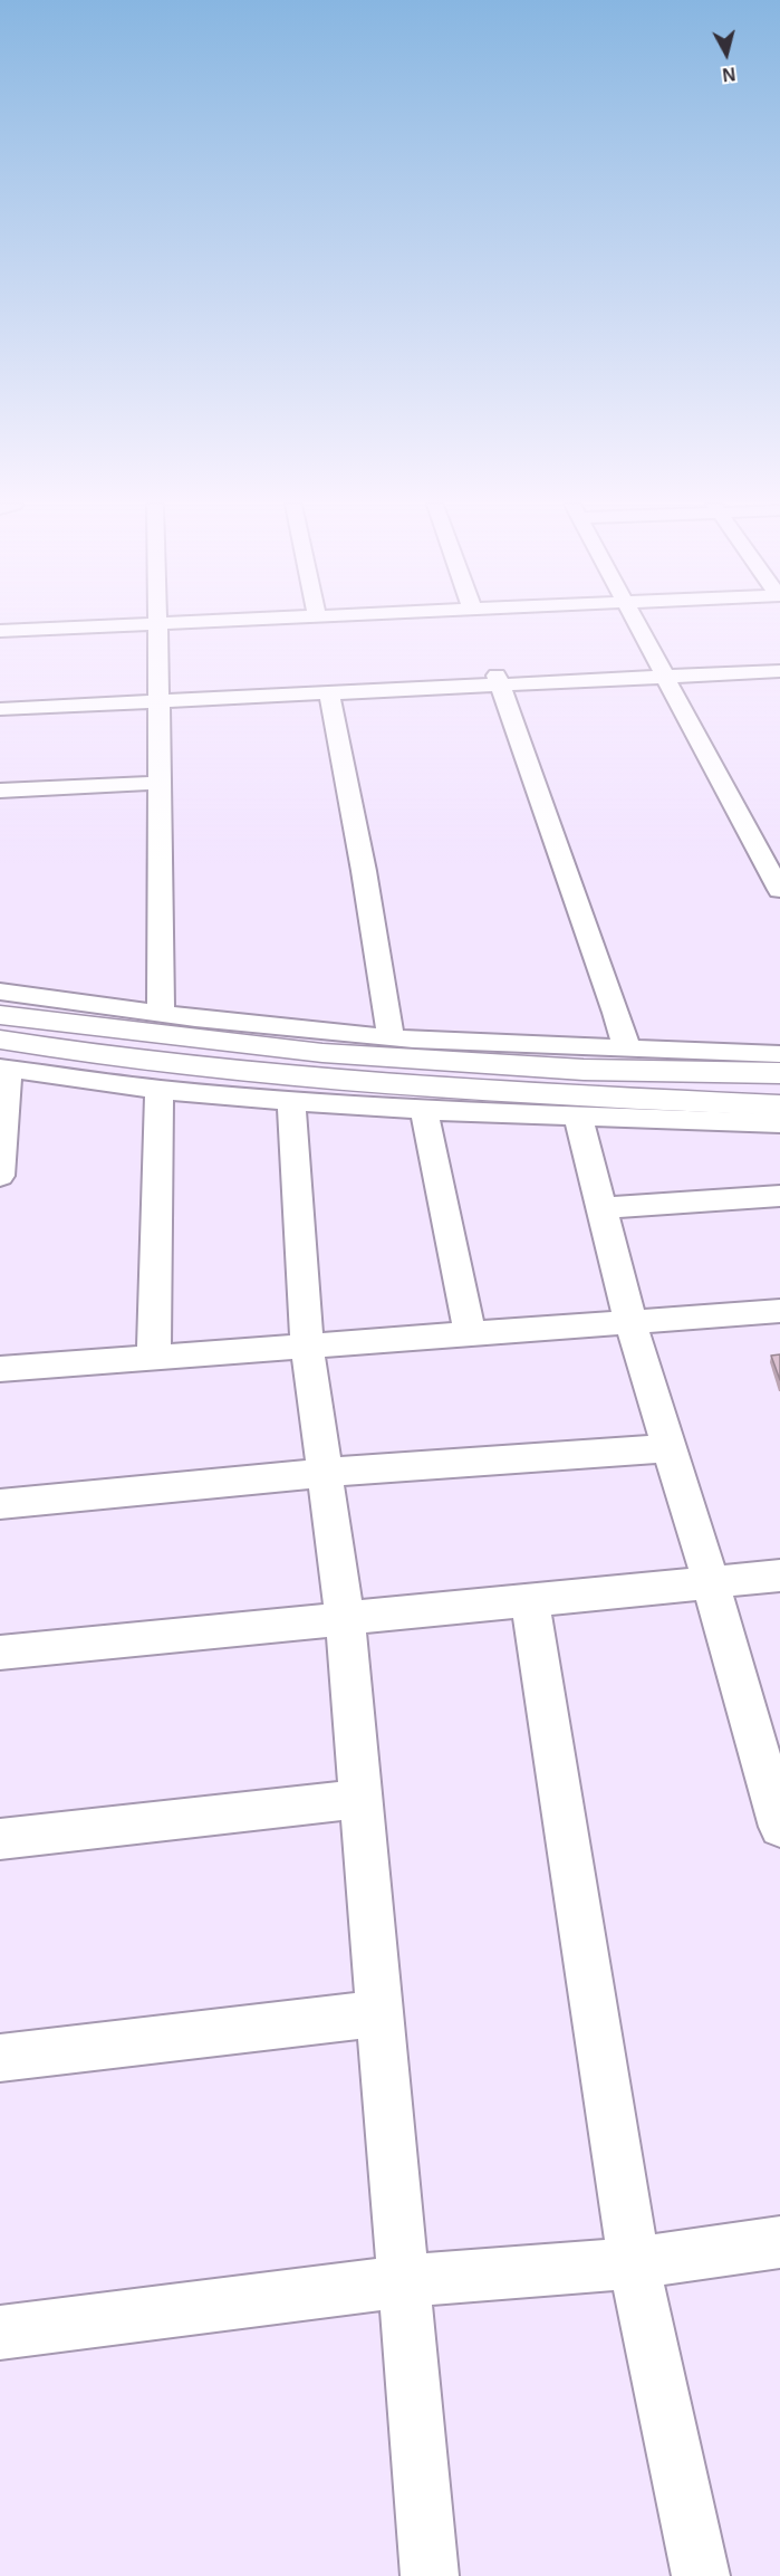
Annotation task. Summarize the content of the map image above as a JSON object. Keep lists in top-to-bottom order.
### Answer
{
  "north": "bottom"
}
